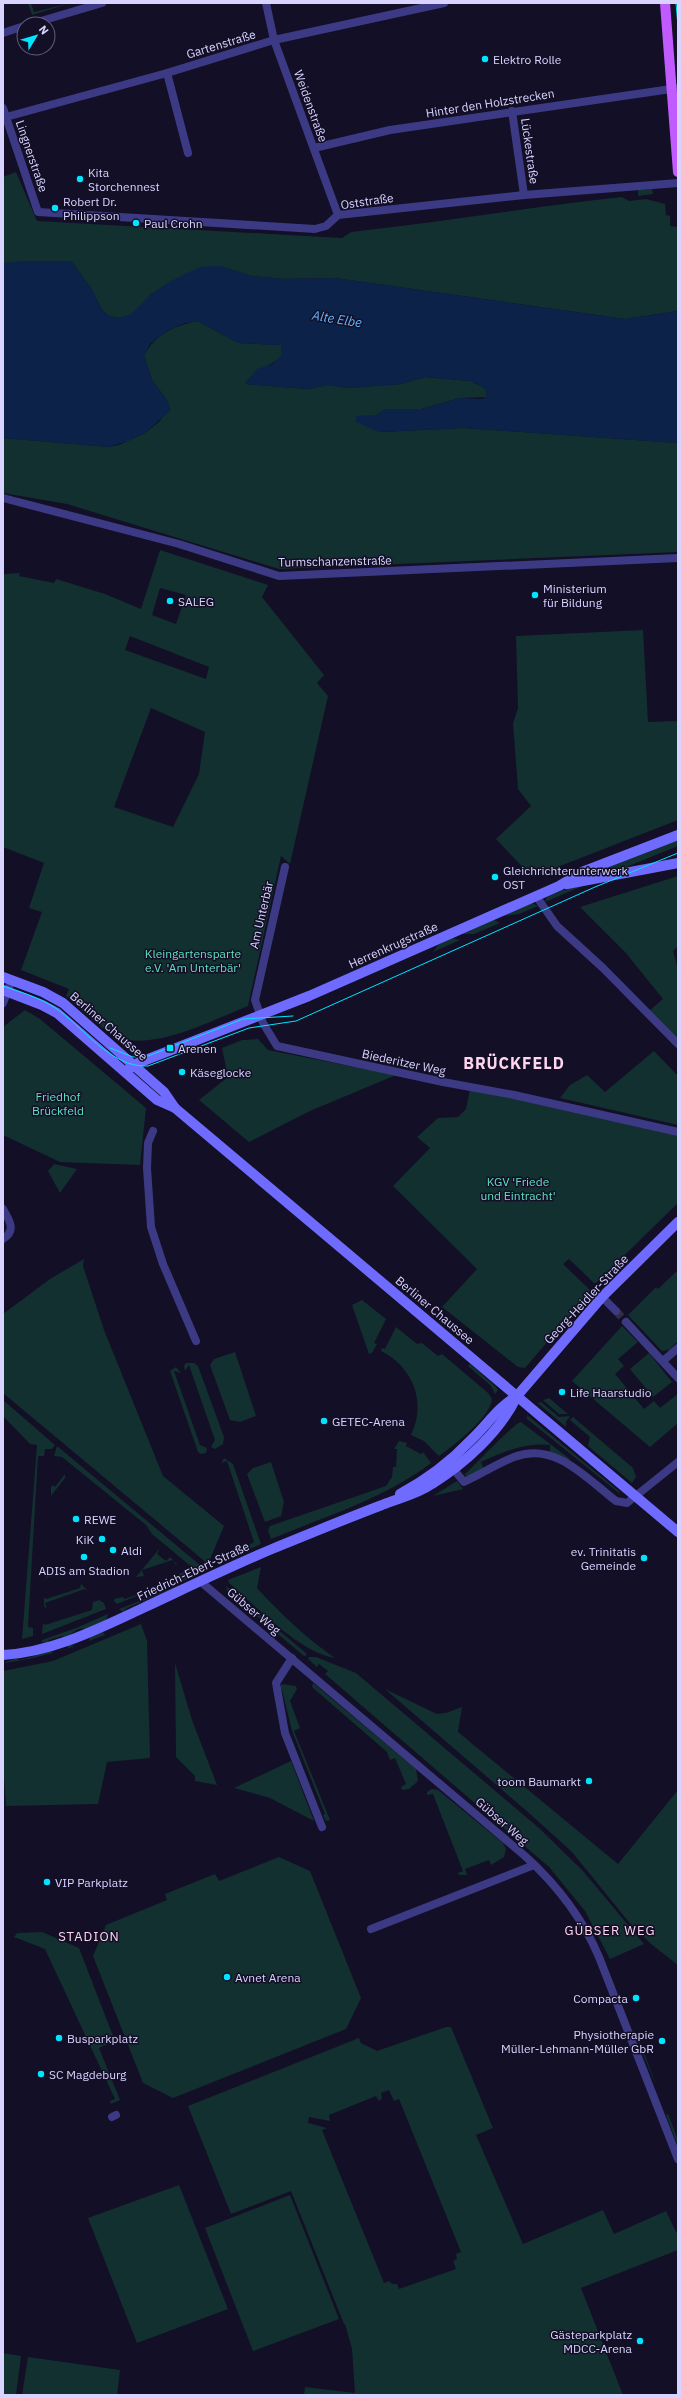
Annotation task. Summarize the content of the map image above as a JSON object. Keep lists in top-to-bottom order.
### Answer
{
  "streets": {
    "street": [
      "Gartenstraße",
      "Hinter den Holzstrecken",
      "Weidenstraße",
      "Lückestraße",
      "Lingnerstraße",
      "Oststraße",
      "Turmschanzenstraße",
      "Am Unterbär",
      "Herrenkrugstraße",
      "Berliner Chaussee",
      "Biederitzer Weg",
      "Georg-Heidler-Straße",
      "Friedrich-Ebert-Straße",
      "Gübser Weg"
    ]
  },
  "crossings": [
    ["Gartenstraße", "Weidenstraße"],
    ["Gartenstraße", "Lingnerstraße"],
    ["Hinter den Holzstrecken", "Weidenstraße"],
    ["Hinter den Holzstrecken", "Lückestraße"],
    ["Weidenstraße", "Oststraße"],
    ["Lückestraße", "Oststraße"],
    ["Lingnerstraße", "Oststraße"],
    ["Am Unterbär", "Herrenkrugstraße"],
    ["Am Unterbär", "Biederitzer Weg"],
    ["Herrenkrugstraße", "Berliner Chaussee"],
    ["Herrenkrugstraße", "Biederitzer Weg"],
    ["Berliner Chaussee", "Georg-Heidler-Straße"],
    ["Berliner Chaussee", "Friedrich-Ebert-Straße"],
    ["Georg-Heidler-Straße", "Friedrich-Ebert-Straße"],
    ["Friedrich-Ebert-Straße", "Gübser Weg"]
  ],
  "districts": ["BRÜCKFELD", "GÜBSER WEG", "STADION"],
  "water": ["Alte Elbe"],
  "parks": ["Kleingartensparte e.V. 'Am Unterbär'", "Friedhof Brückfeld", "KGV 'Friede und Eintracht'"],
  "places": {
    "other": [
      "Elektro Rolle",
      "Kita Storchennest",
      "Robert Dr. Philippson",
      "Paul Crohn",
      "Ministerium für Bildung",
      "SALEG",
      "Gleichrichterunterwerk OST",
      "Käseglocke",
      "Life Haarstudio",
      "GETEC-Arena",
      "REWE",
      "KiK",
      "Aldi",
      "ADIS am Stadion",
      "ev. Trinitatis Gemeinde",
      "toom Baumarkt",
      "VIP Parkplatz",
      "Avnet Arena",
      "Compacta",
      "Busparkplatz",
      "Physiotherapie Müller-Lehmann-Müller GbR",
      "SC Magdeburg",
      "Gästeparkplatz MDCC-Arena"
    ],
    "transit": ["Arenen"]
  },
  "north": "top right"
}
